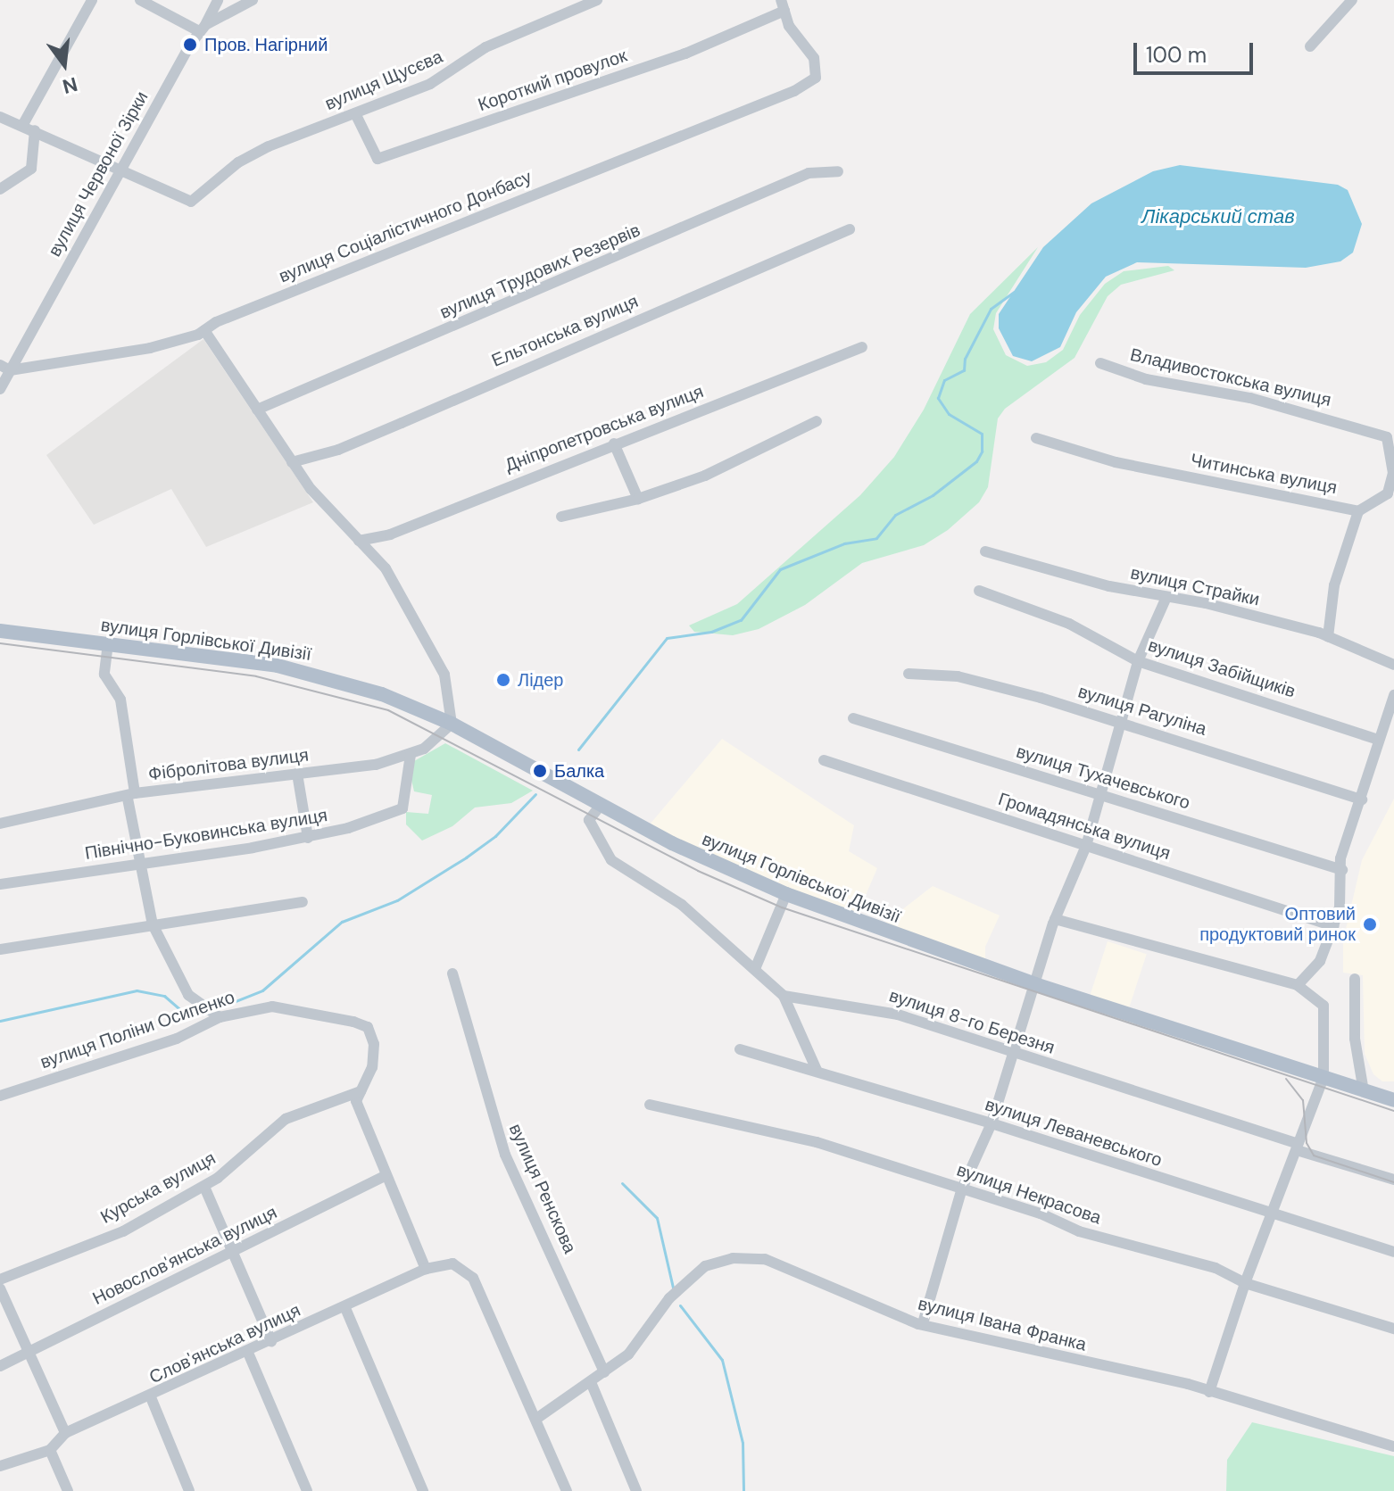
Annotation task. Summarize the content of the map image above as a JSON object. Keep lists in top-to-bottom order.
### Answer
{
  "streets": {
    "main road": ["вулиця Горлівської Дивізії"],
    "street": [
      "вулиця Щусєва",
      "Короткий провулок",
      "вулиця Червоної Зірки",
      "вулиця Соціалістичного Донбасу",
      "вулиця Трудових Резервів",
      "Ельтонська вулиця",
      "Владивостокська вулиця",
      "Дніпропетровська вулиця",
      "Читинська вулиця",
      "вулиця Страйки",
      "вулиця Забійщиків",
      "вулиця Рагуліна",
      "Фібролітова вулиця",
      "вулиця Тухачевського",
      "Громадянська вулиця",
      "Північно-Буковинська вулиця",
      "вулиця 8-го Березня",
      "вулиця Поліни Осипенко",
      "вулиця Леваневського",
      "Курська вулиця",
      "вулиця Ренскова",
      "вулиця Некрасова",
      "Новослов'янська вулиця",
      "вулиця Івана Франка",
      "Слов'янська вулиця"
    ]
  },
  "crossings": [
    ["вулиця Щусєва", "Короткий провулок"],
    ["вулиця Щусєва", "вулиця Червоної Зірки"],
    ["Короткий провулок", "вулиця Соціалістичного Донбасу"],
    ["вулиця Червоної Зірки", "вулиця Соціалістичного Донбасу"],
    ["Владивостокська вулиця", "Читинська вулиця"],
    ["вулиця Горлівської Дивізії", "Фібролітова вулиця"],
    ["Фібролітова вулиця", "Північно-Буковинська вулиця"],
    ["вулиця Поліни Осипенко", "Курська вулиця"],
    ["вулиця Поліни Осипенко", "Новослов'янська вулиця"],
    ["вулиця Поліни Осипенко", "Слов'янська вулиця"],
    ["вулиця Ренскова", "вулиця Івана Франка"],
    ["вулиця Івана Франка", "Слов'янська вулиця"]
  ],
  "water": ["Лікарський став"],
  "places": [
    "Пров. Нагірний",
    "Лідер",
    "Балка",
    "Оптовий продуктовий ринок"
  ],
  "scale_bar": "100 m",
  "north": "bottom"
}
